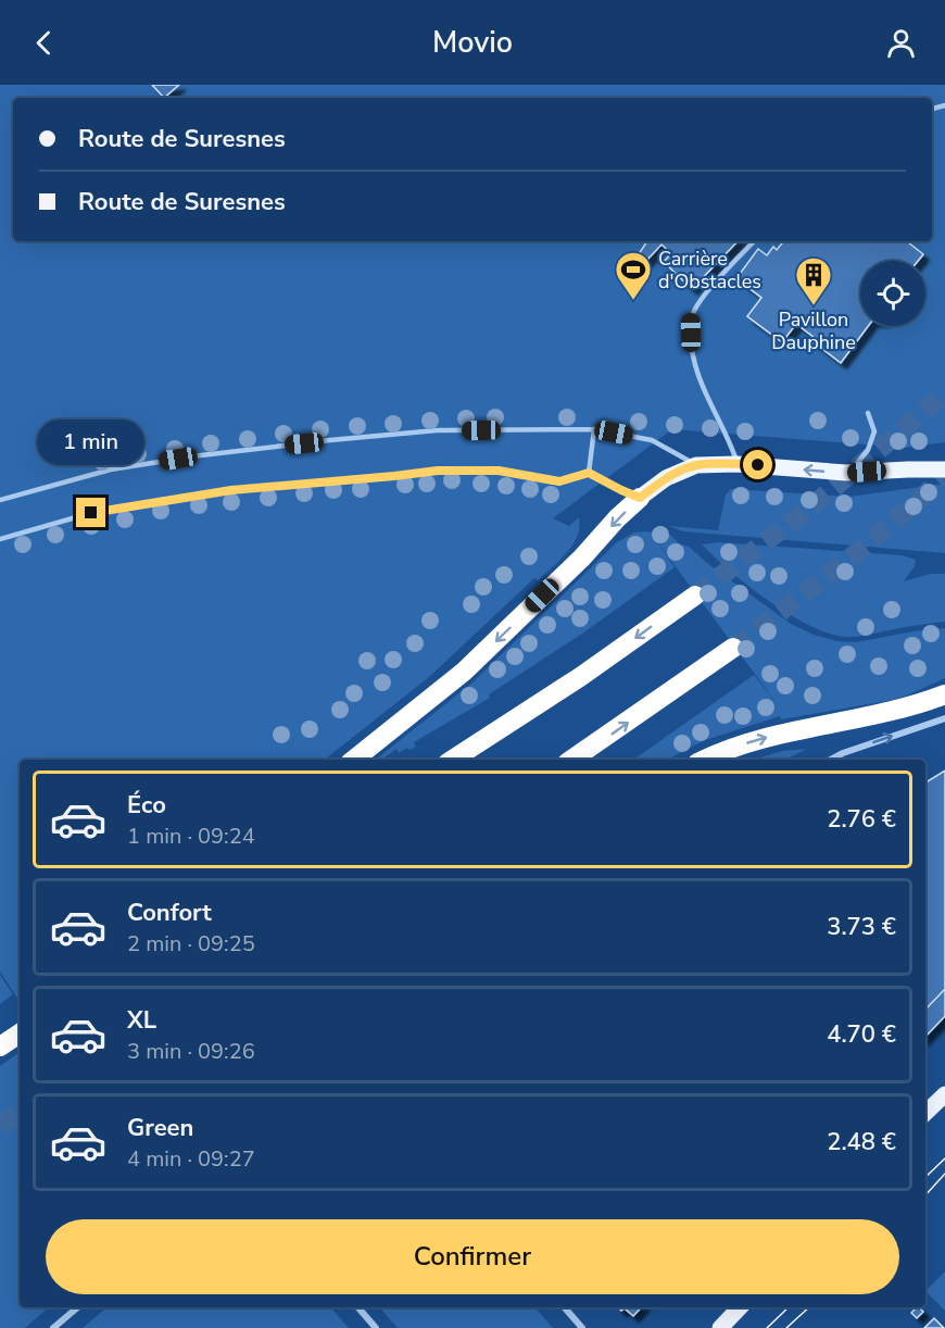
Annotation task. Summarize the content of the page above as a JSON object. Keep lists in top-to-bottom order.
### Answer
{
  "places": {
    "sports": ["Carrière d'Obstacles"],
    "building": ["Pavillon Dauphine"]
  },
  "page": {
    "header": "Movio",
    "banner": ["Route de Suresnes", "Route de Suresnes"],
    "bubble": "1 min",
    "list": [
      {
        "name": "Éco",
        "note": "1 min · 09:24",
        "value": "2.76 €"
      },
      {
        "name": "Confort",
        "note": "2 min · 09:25",
        "value": "3.73 €"
      },
      {
        "name": "XL",
        "note": "3 min · 09:26",
        "value": "4.70 €"
      },
      {
        "name": "Green",
        "note": "4 min · 09:27",
        "value": "2.48 €"
      }
    ],
    "buttons": "Confirmer"
  }
}
